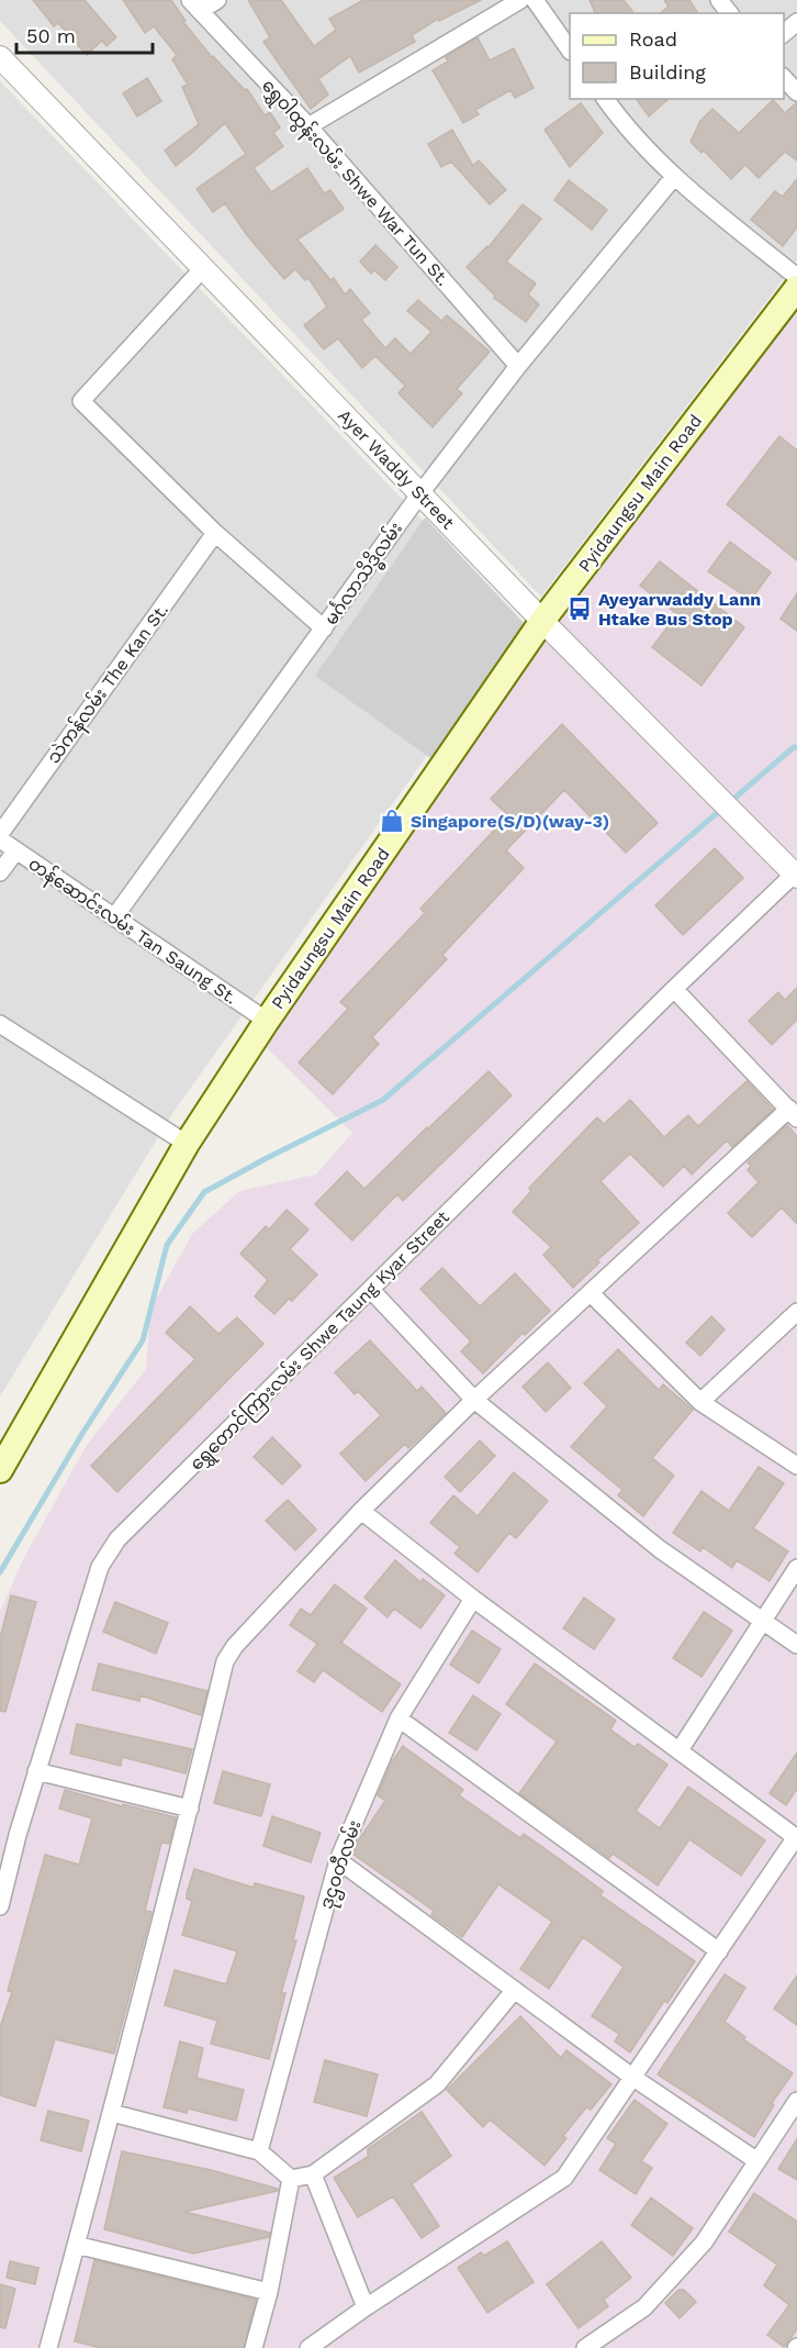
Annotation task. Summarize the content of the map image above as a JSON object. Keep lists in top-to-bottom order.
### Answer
{
  "streets": {
    "main road": ["Pyidaungsu Main Road"],
    "street": [
      "ရွှေဝါထွန်းလမ်း Shwe War Tun St.",
      "Ayer Waddy Street",
      "မင်္ဂလာသိဒ္ဓိလမ်း",
      "သဲကန်လမ်း The Kan St.",
      "တန်ဆောင်းလမ်း Tan Saung St.",
      "ရွှေတောင်ကြားလမ်း Shwe Taung Kyar Street",
      "ဒုဌဝတီလမ်း"
    ]
  },
  "crossings": [
    ["ရွှေဝါထွန်းလမ်း Shwe War Tun St.", "မင်္ဂလာသိဒ္ဓိလမ်း"],
    ["Ayer Waddy Street", "Pyidaungsu Main Road"],
    ["Ayer Waddy Street", "မင်္ဂလာသိဒ္ဓိလမ်း"],
    ["Ayer Waddy Street", "ရွှေတောင်ကြားလမ်း Shwe Taung Kyar Street"],
    ["Pyidaungsu Main Road", "တန်ဆောင်းလမ်း Tan Saung St."],
    ["မင်္ဂလာသိဒ္ဓိလမ်း", "တန်ဆောင်းလမ်း Tan Saung St."]
  ],
  "places": {
    "bus stop": ["Ayeyarwaddy Lann Htake Bus Stop"],
    "shop": ["Singapore(S/D)(way-3)"]
  },
  "legend": ["Road", "Building"],
  "scale_bar": "50 m"
}
